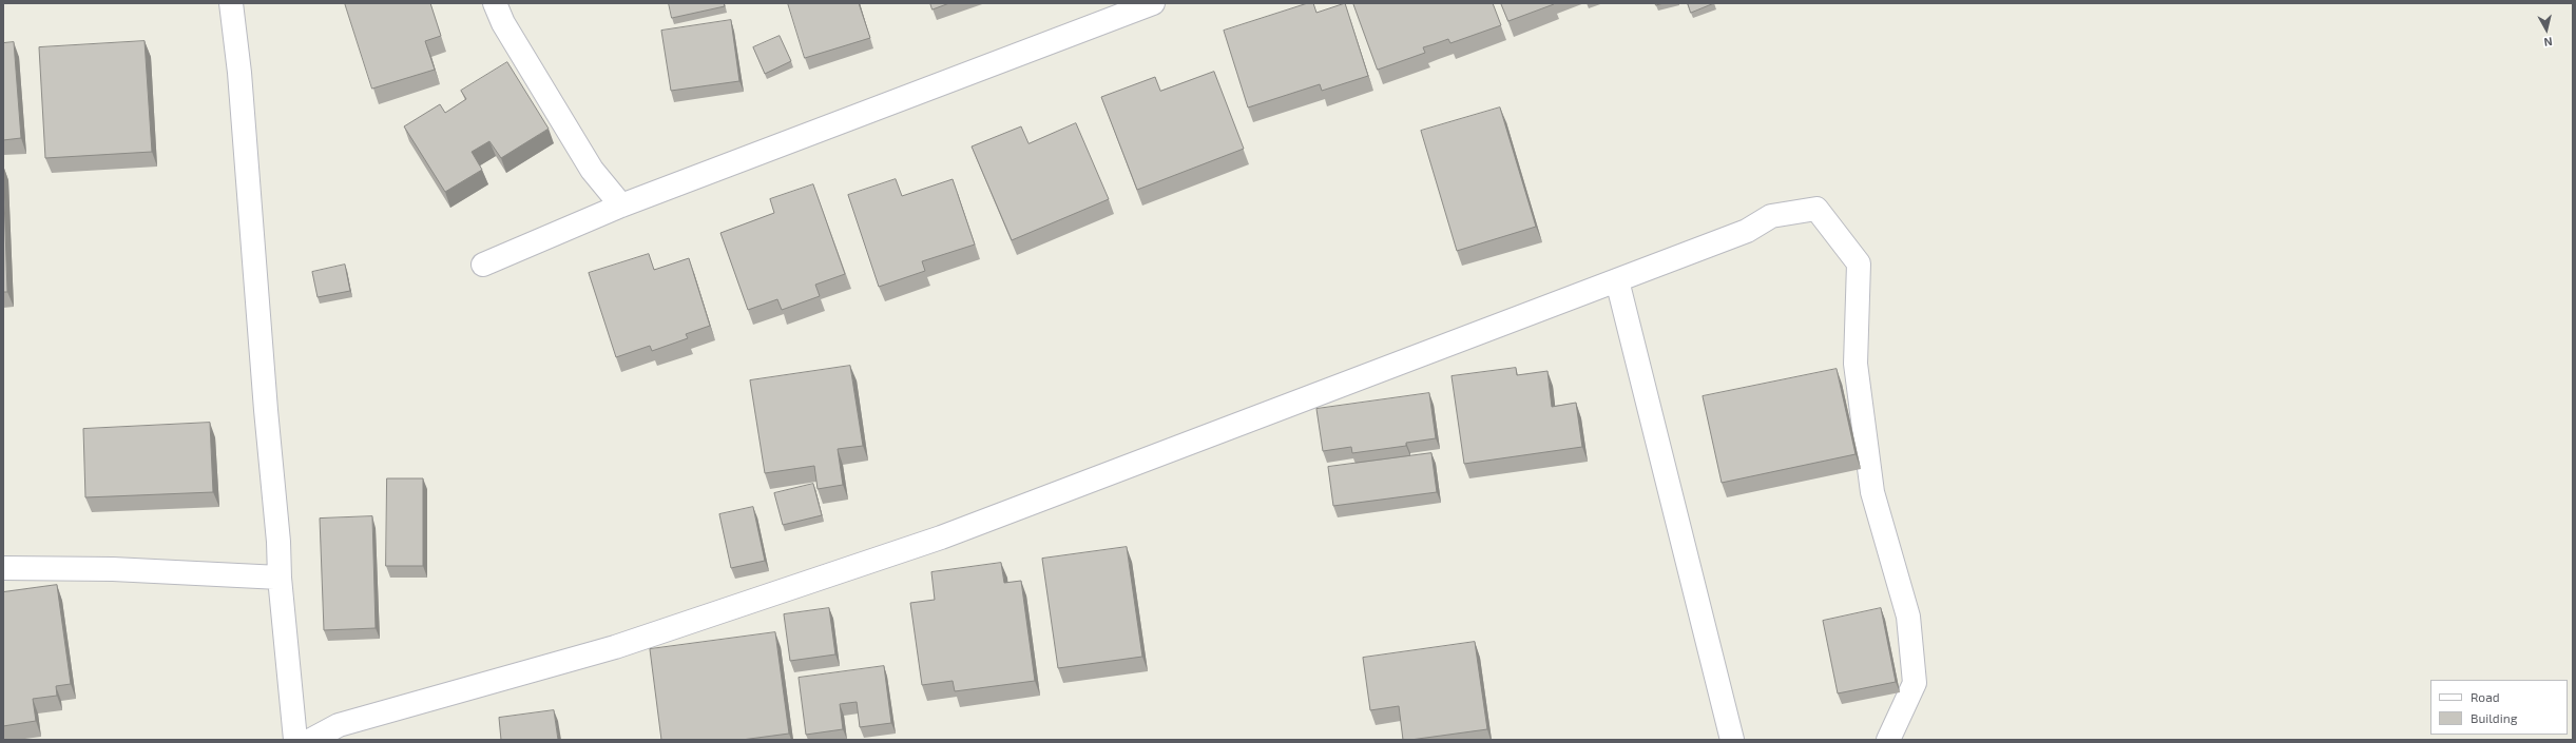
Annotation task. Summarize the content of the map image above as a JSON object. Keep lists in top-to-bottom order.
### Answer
{
  "legend": ["Road", "Building"],
  "north": "bottom"
}
